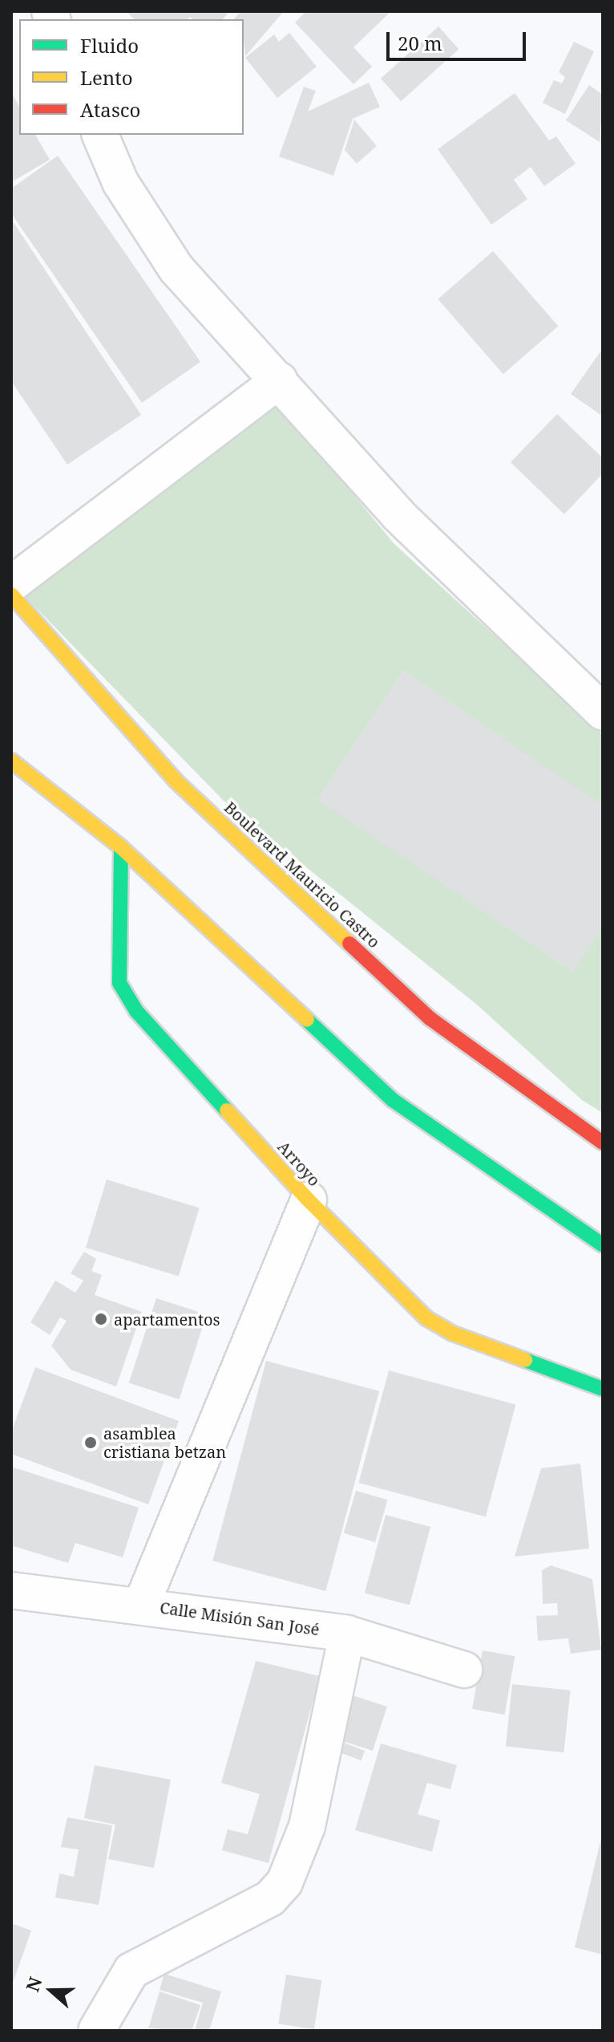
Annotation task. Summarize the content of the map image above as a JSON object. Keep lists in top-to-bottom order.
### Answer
{
  "streets": {
    "main road": ["Boulevard Mauricio Castro", "Arroyo"],
    "street": ["Calle Misión San José"]
  },
  "places": ["apartamentos", "asamblea cristiana betzan"],
  "legend": ["Fluido", "Lento", "Atasco"],
  "scale_bar": "20 m",
  "north": "left"
}
